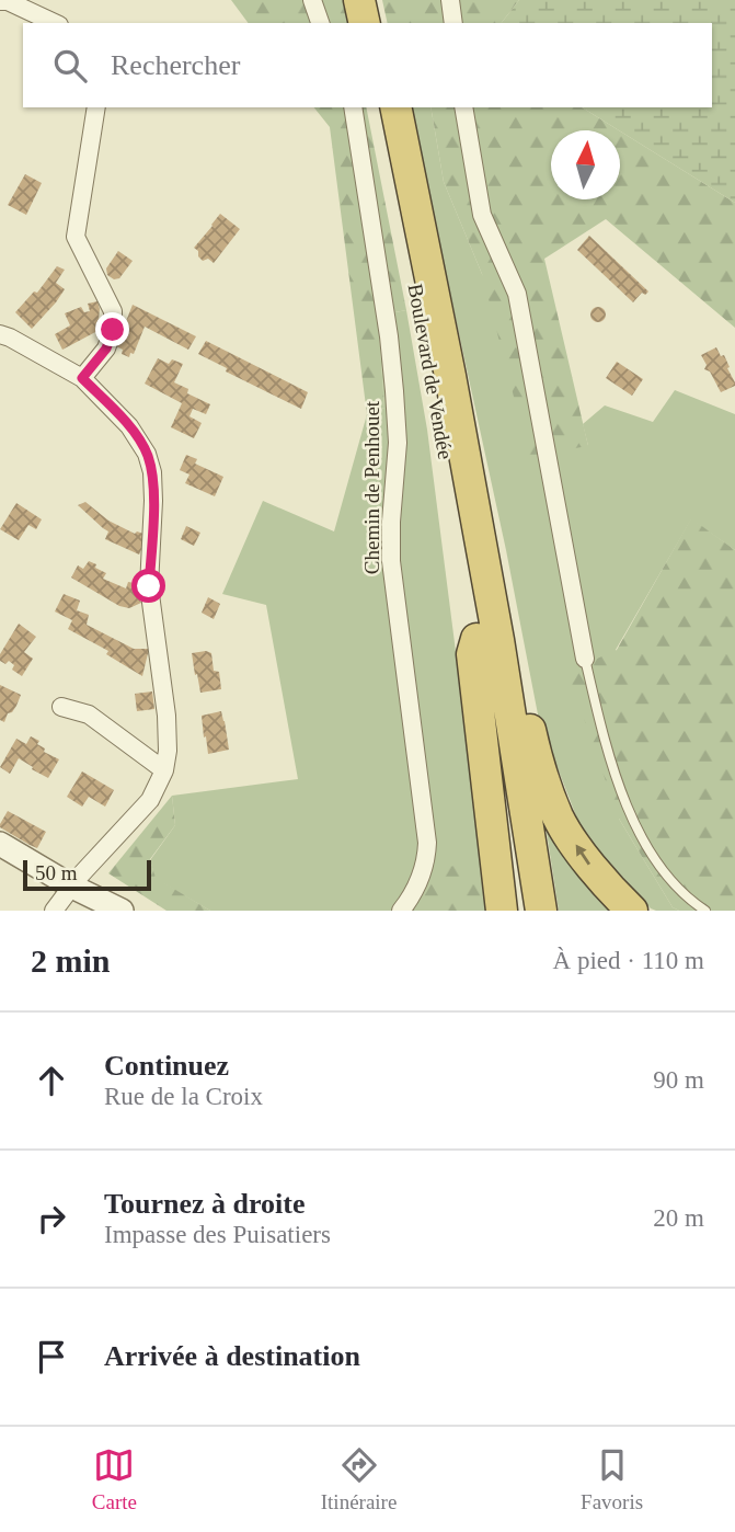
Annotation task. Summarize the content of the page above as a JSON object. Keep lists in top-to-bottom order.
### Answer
{
  "streets": {
    "highway": ["Boulevard de Vendée"],
    "street": ["Chemin de Penhouet"]
  },
  "scale_bar": "50 m",
  "north": "top",
  "page": {
    "search": "Rechercher",
    "scale": "50 m",
    "heading": ["2 min", "À pied · 110 m"],
    "list": [
      ["Continuez", "Rue de la Croix", "90 m"],
      ["Tournez à droite", "Impasse des Puisatiers", "20 m"],
      "Arrivée à destination"
    ],
    "nav": ["Carte", "Itinéraire", "Favoris"]
  }
}
